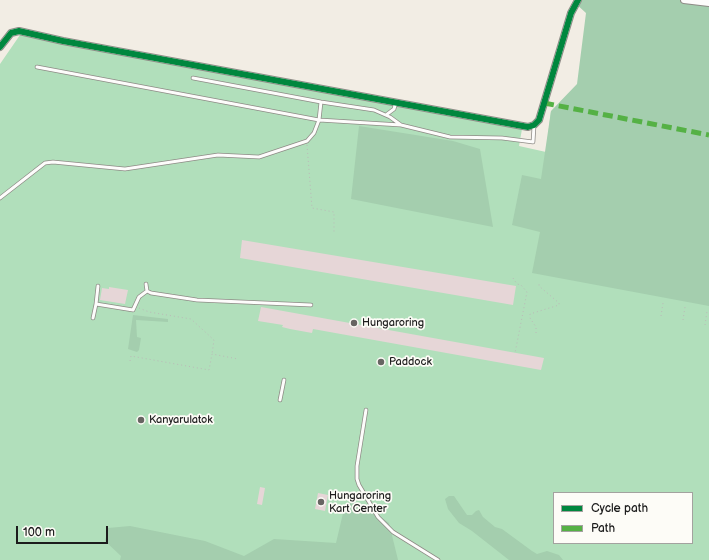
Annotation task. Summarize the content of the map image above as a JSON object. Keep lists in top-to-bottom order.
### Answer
{
  "places": [
    "Hungaroring",
    "Paddock",
    "Kanyarulatok",
    "Hungaroring Kart Center"
  ],
  "legend": ["Cycle path", "Path"],
  "scale_bar": "100 m"
}
